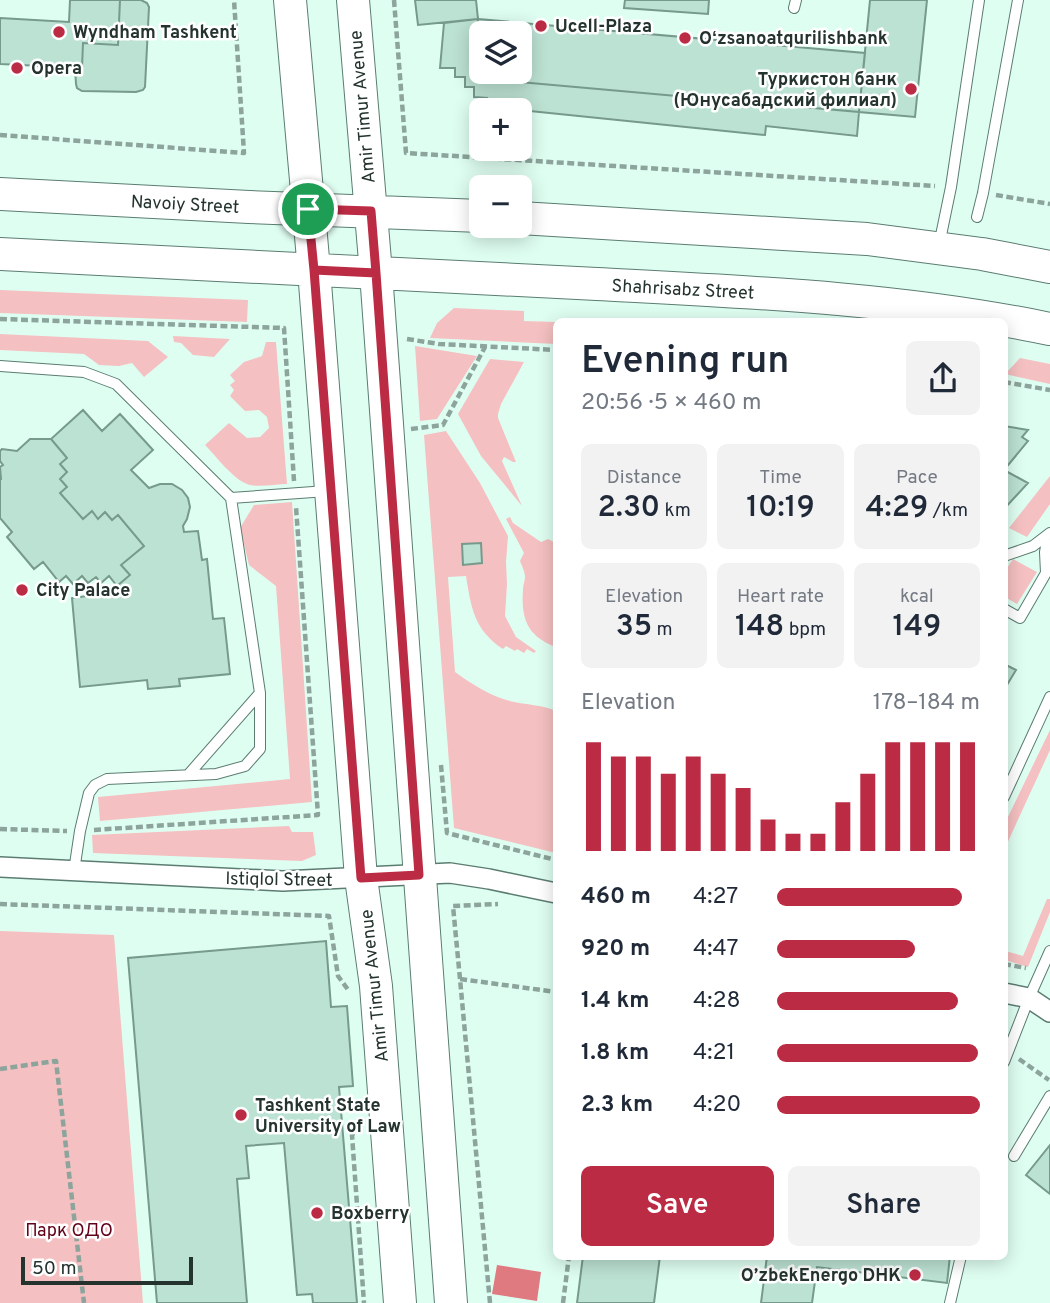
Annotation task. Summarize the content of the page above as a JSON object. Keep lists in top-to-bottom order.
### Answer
{
  "streets": {
    "main road": ["Amir Timur Avenue", "Navoiy Street", "Shahrisabz Street"],
    "street": ["Istiqlol Street"]
  },
  "crossings": [
    ["Amir Timur Avenue", "Navoiy Street"],
    ["Amir Timur Avenue", "Shahrisabz Street"],
    ["Amir Timur Avenue", "Istiqlol Street"]
  ],
  "parks": ["Парк ОДО"],
  "places": [
    "Ucell-Plaza",
    "Wyndham Tashkent",
    "Oʻzsanoatqurilishbank",
    "Opera",
    "Туркистон банк (Юнусабадский филиал)",
    "City Palace",
    "Tashkent State University of Law",
    "Boxberry",
    "O’zbekEnergo DHK"
  ],
  "scale_bar": "50 m",
  "page": {
    "map_buttons": ["+", "−"],
    "heading": ["Evening run", "20:56 · 5 × 460 m"],
    "stats": [
      ["Distance", "2.30 km"],
      ["Time", "10:19"],
      ["Pace", "4:29 /km"],
      ["Elevation", "35 m"],
      ["Heart rate", "148 bpm"],
      ["kcal", "149"]
    ],
    "chart": ["Elevation", "178–184 m"],
    "list": [
      {
        "name": "460 m",
        "note": "4:27"
      },
      {
        "name": "920 m",
        "note": "4:47"
      },
      {
        "name": "1.4 km",
        "note": "4:28"
      },
      {
        "name": "1.8 km",
        "note": "4:21"
      },
      {
        "name": "2.3 km",
        "note": "4:20"
      }
    ],
    "buttons": ["Save", "Share"],
    "scale": "50 m"
  }
}
